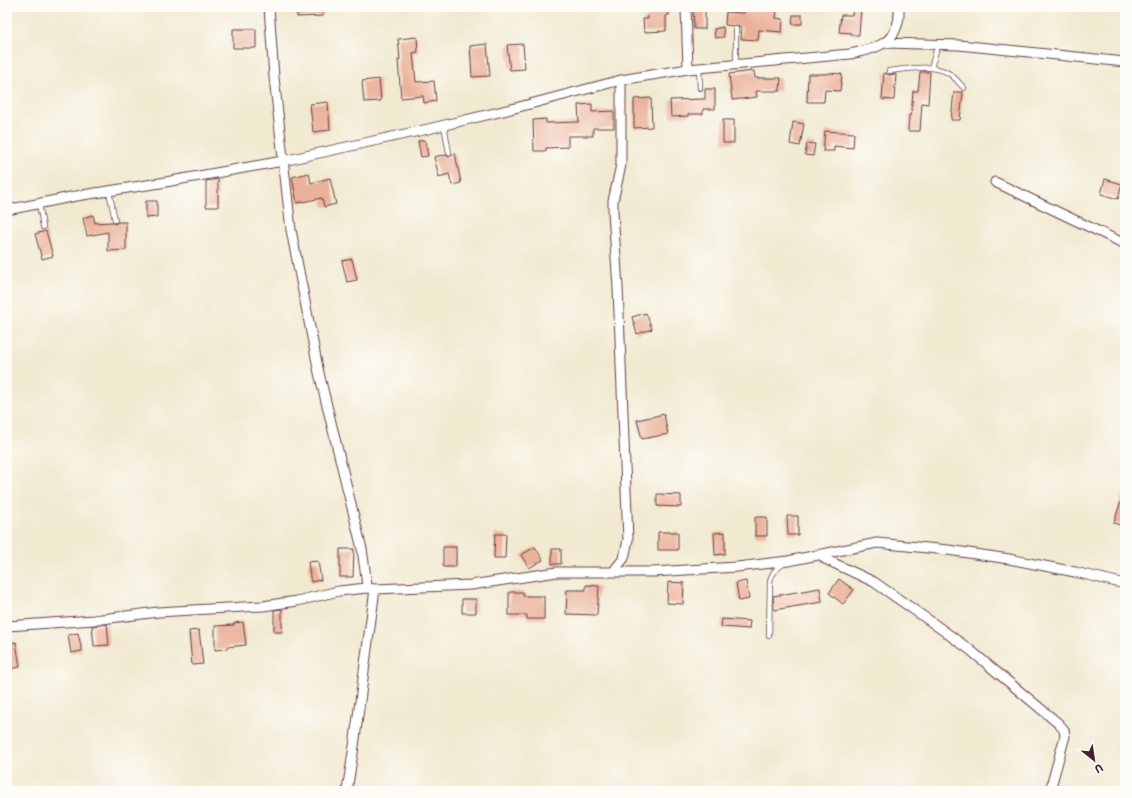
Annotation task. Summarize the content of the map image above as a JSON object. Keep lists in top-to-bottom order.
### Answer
{
  "north": "bottom right"
}
